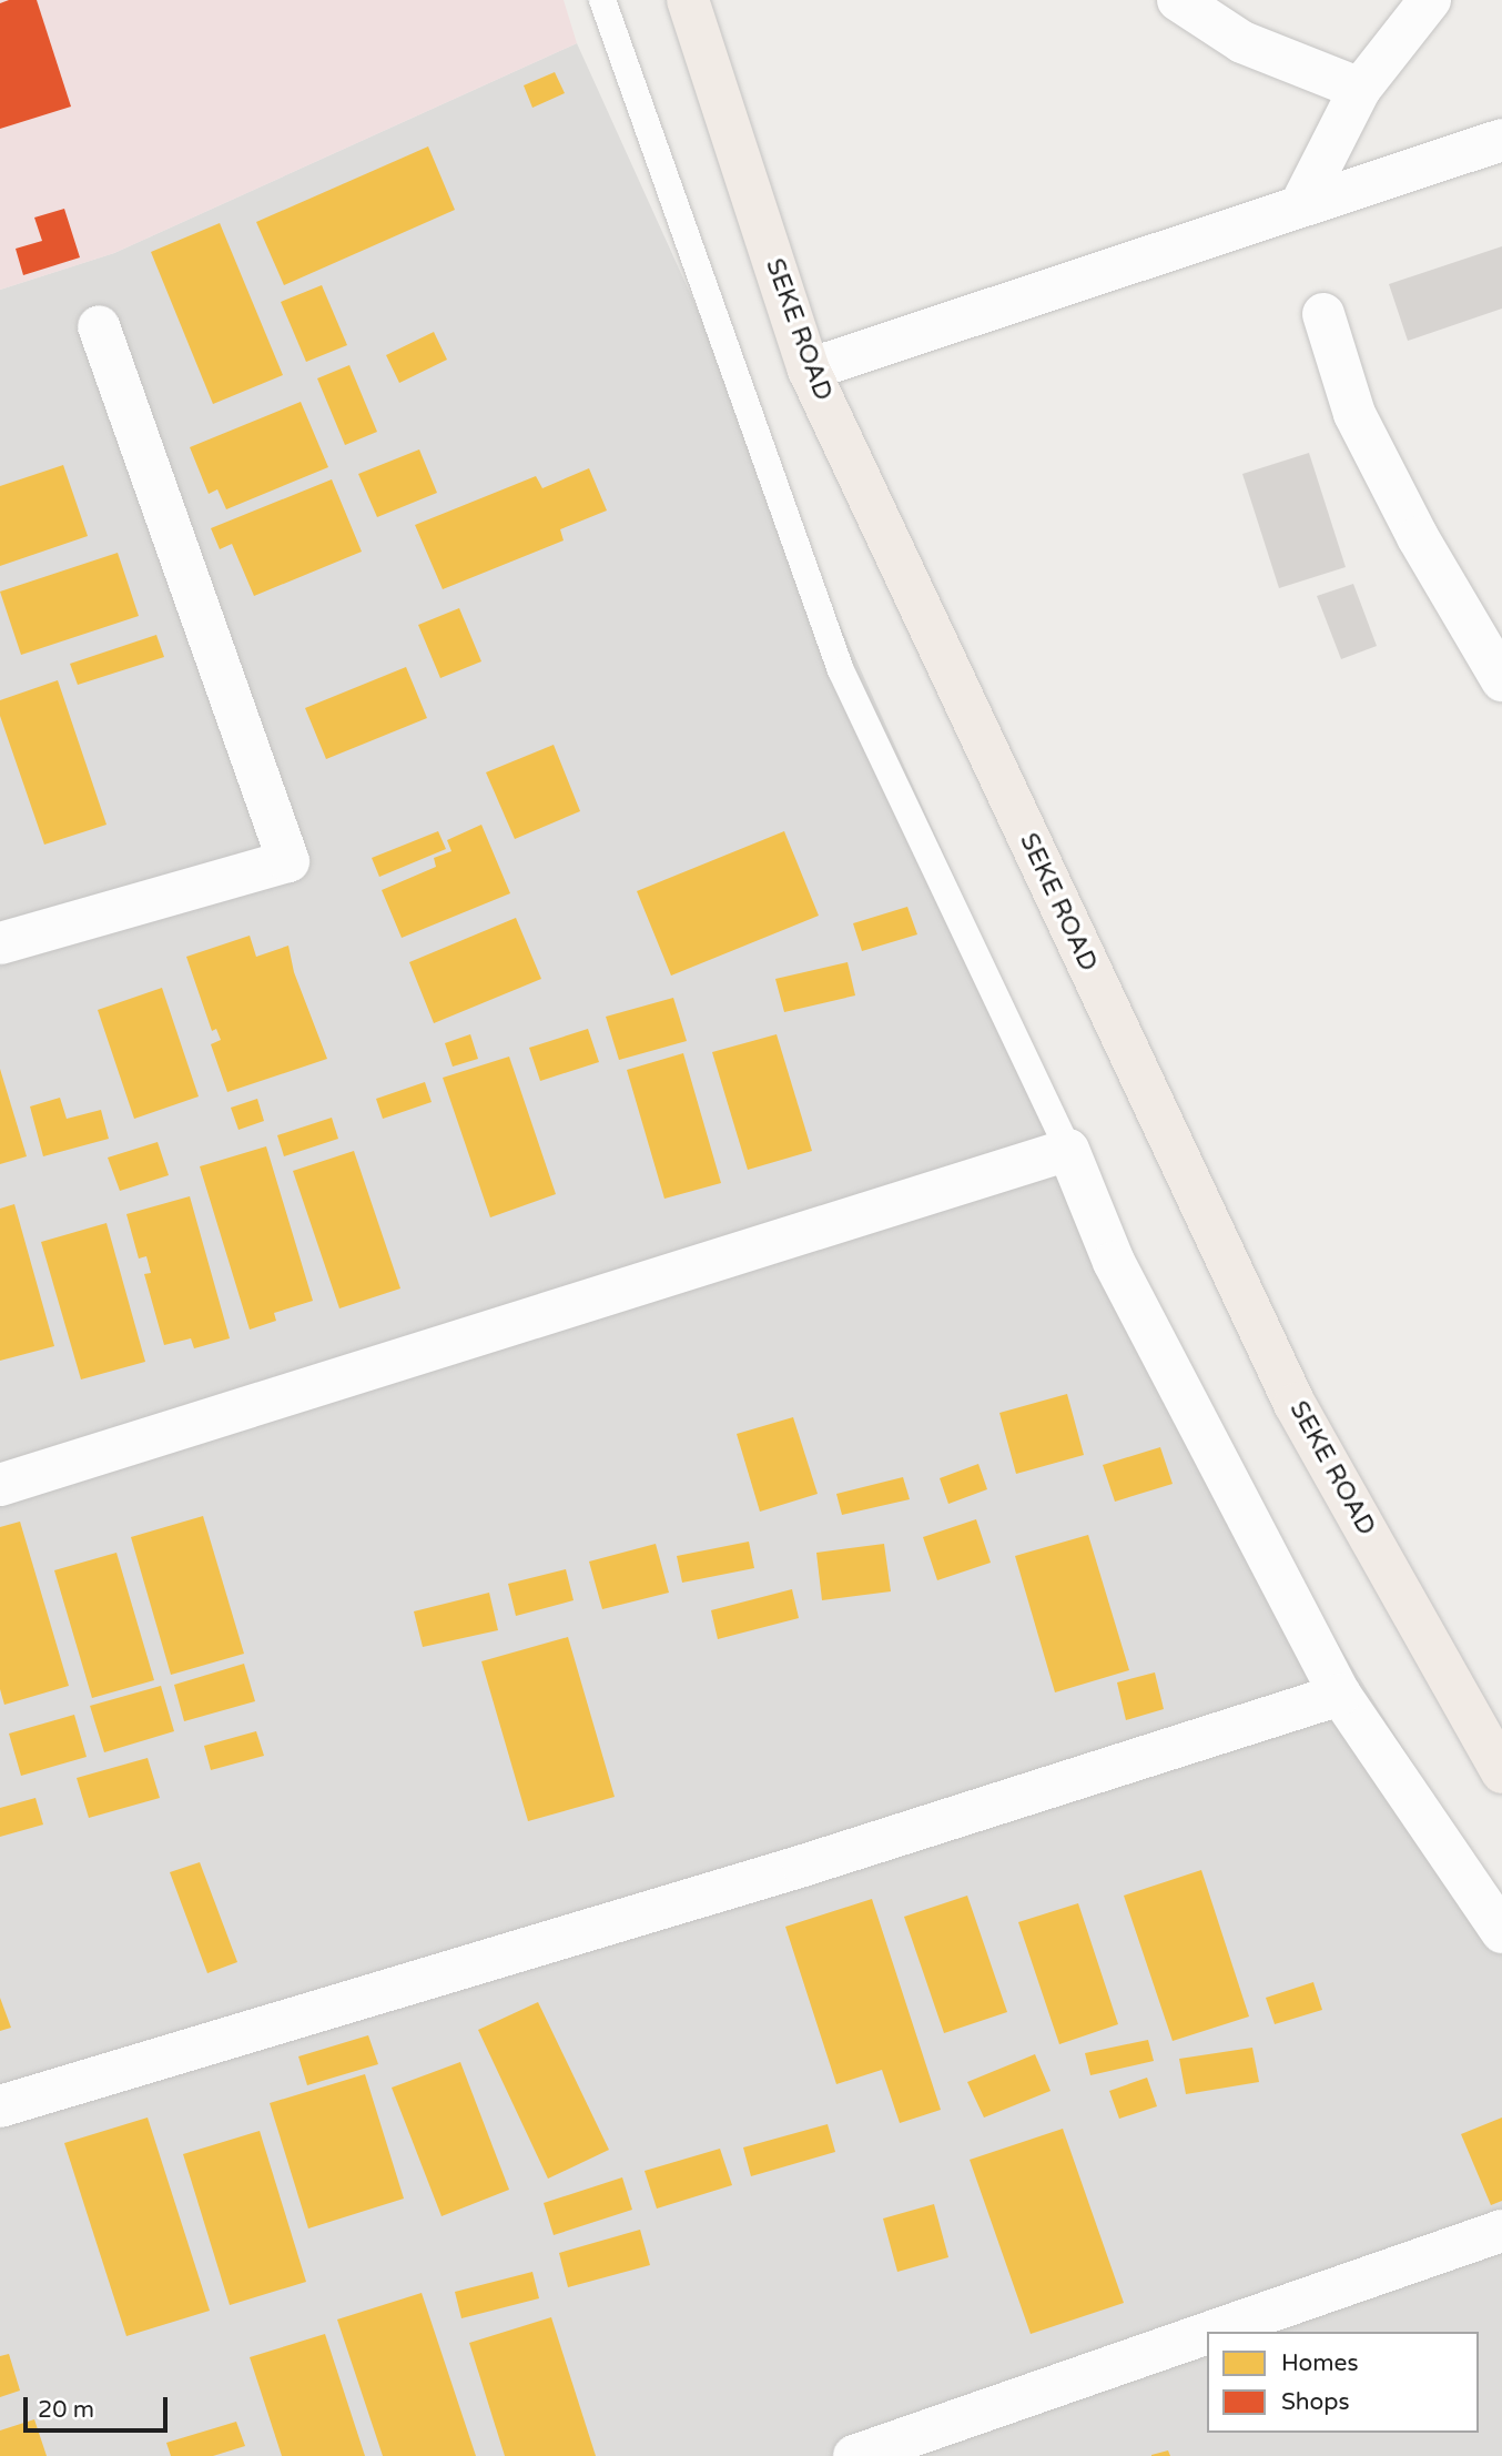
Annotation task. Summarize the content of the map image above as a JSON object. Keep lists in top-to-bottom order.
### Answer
{
  "streets": {
    "main road": ["SEKE ROAD"]
  },
  "legend": ["Homes", "Shops"],
  "scale_bar": "20 m"
}
